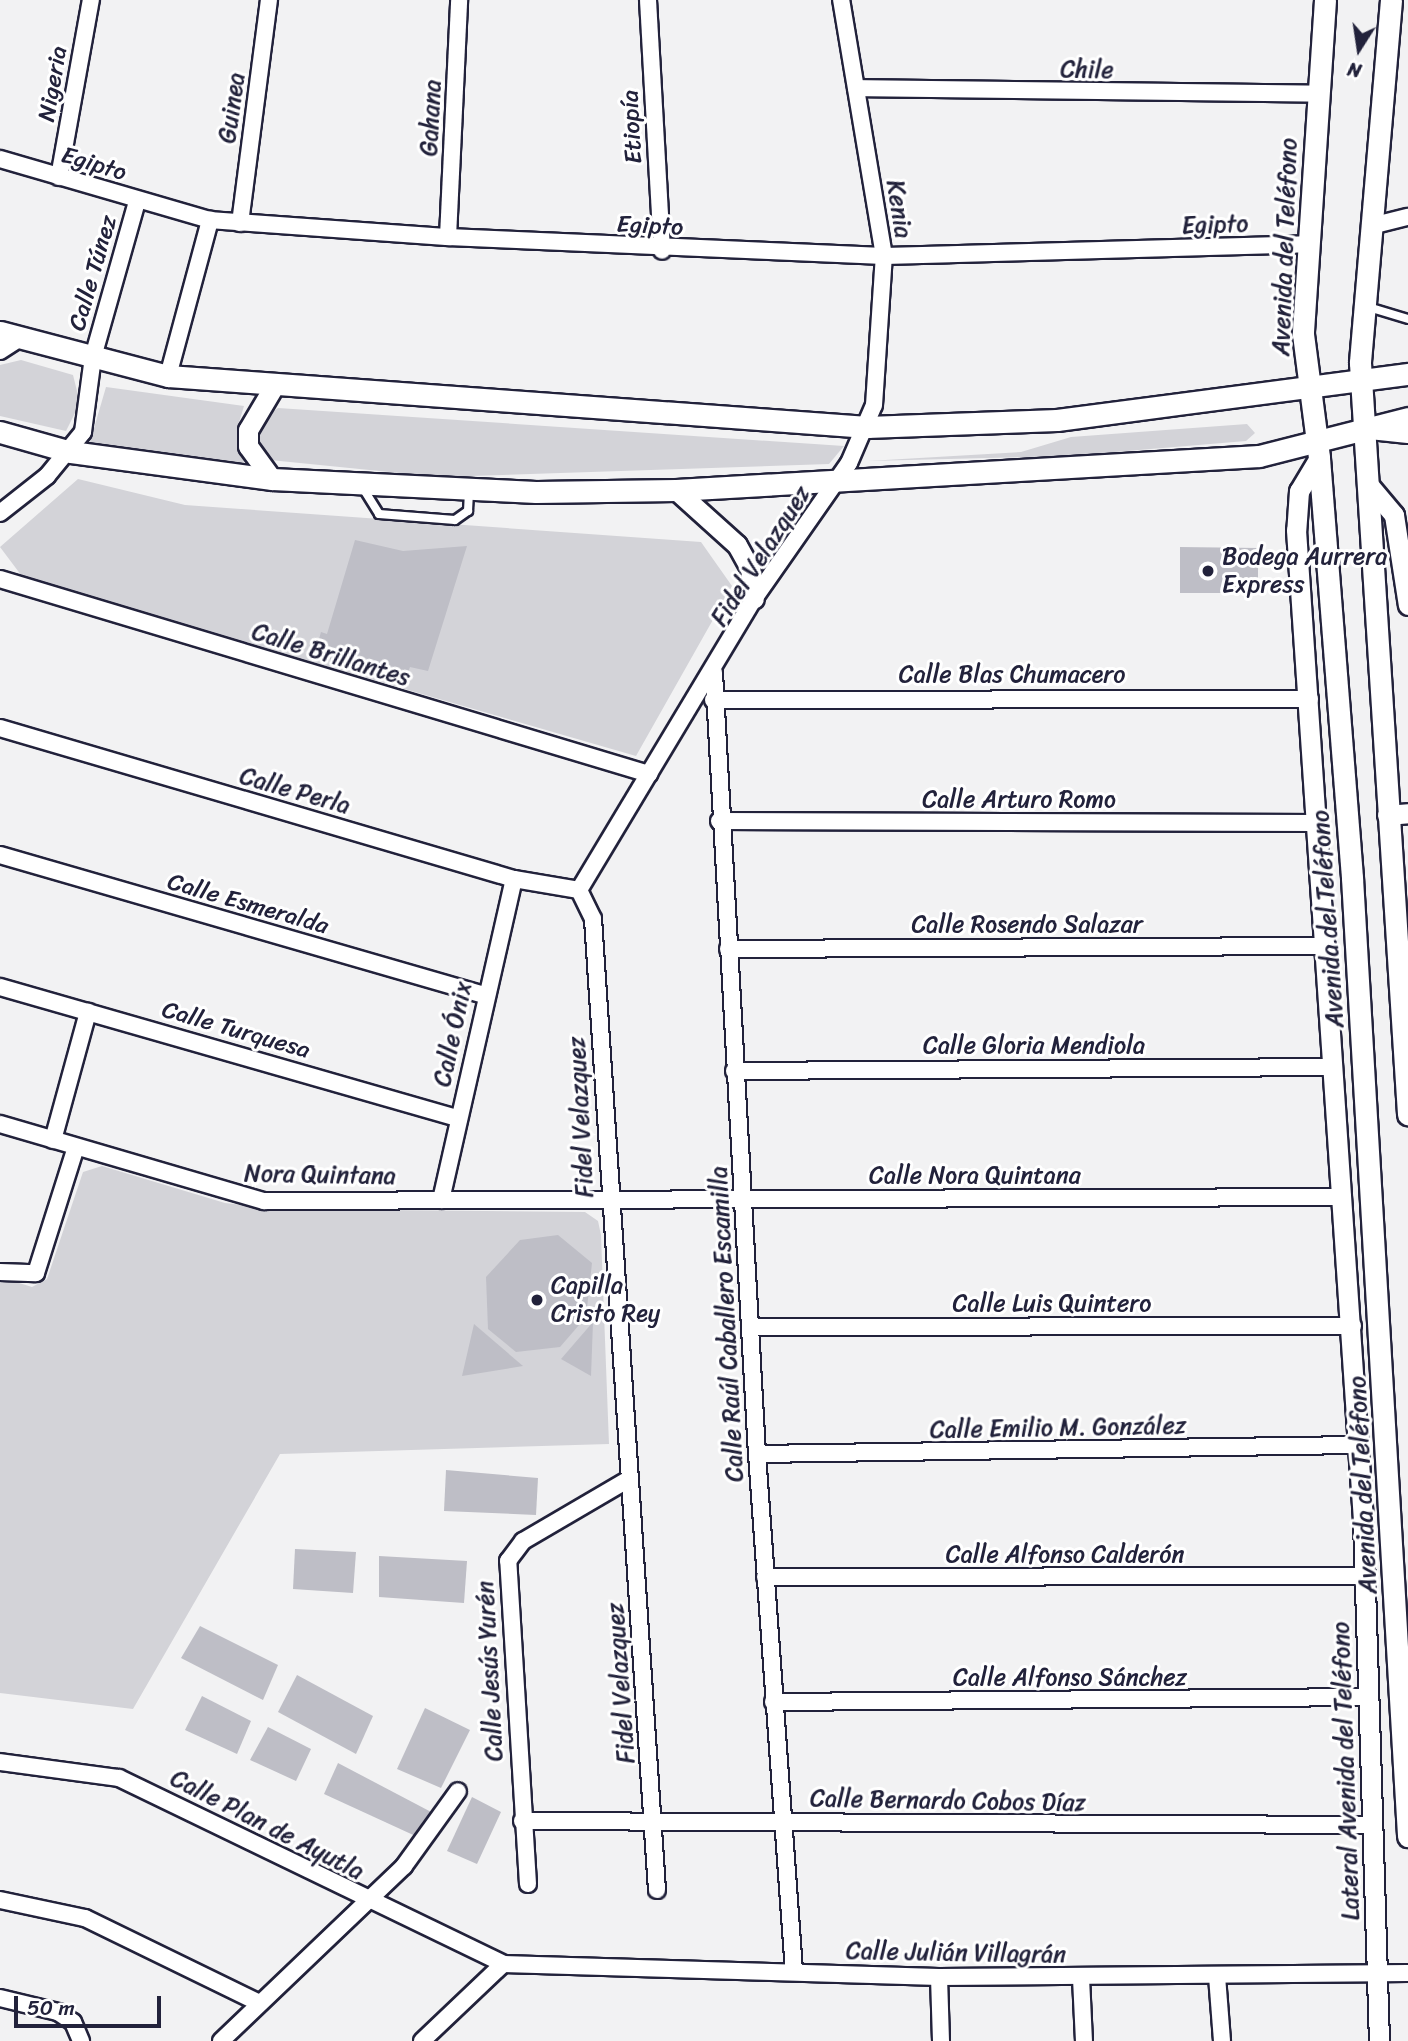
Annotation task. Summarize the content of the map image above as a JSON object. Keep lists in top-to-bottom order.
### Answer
{
  "streets": {
    "main road": ["Avenida del Teléfono"],
    "street": [
      "Chile",
      "Nigeria",
      "Guinea",
      "Gahana",
      "Etiopía",
      "Egipto",
      "Kenia",
      "Calle Túnez",
      "Fidel Velazquez",
      "Calle Brillantes",
      "Calle Blas Chumacero",
      "Calle Perla",
      "Calle Arturo Romo",
      "Calle Esmeralda",
      "Calle Rosendo Salazar",
      "Calle Turquesa",
      "Calle Ónix",
      "Calle Gloria Mendiola",
      "Nora Quintana",
      "Calle Nora Quintana",
      "Calle Luis Quintero",
      "Calle Raúl Caballero Escamilla",
      "Calle Emilio M. González",
      "Calle Alfonso Calderón",
      "Calle Jesús Yurén",
      "Calle Alfonso Sánchez",
      "Lateral Avenida del Teléfono",
      "Calle Bernardo Cobos Díaz",
      "Calle Plan de Ayutla",
      "Calle Julián Villagrán"
    ]
  },
  "crossings": [
    ["Chile", "Kenia"],
    ["Chile", "Avenida del Teléfono"],
    ["Nigeria", "Egipto"],
    ["Guinea", "Egipto"],
    ["Gahana", "Egipto"],
    ["Etiopía", "Egipto"],
    ["Egipto", "Kenia"],
    ["Egipto", "Avenida del Teléfono"],
    ["Egipto", "Calle Túnez"],
    ["Kenia", "Fidel Velazquez"],
    ["Avenida del Teléfono", "Lateral Avenida del Teléfono"],
    ["Fidel Velazquez", "Calle Brillantes"],
    ["Fidel Velazquez", "Calle Perla"],
    ["Fidel Velazquez", "Nora Quintana"],
    ["Fidel Velazquez", "Calle Nora Quintana"],
    ["Fidel Velazquez", "Calle Raúl Caballero Escamilla"],
    ["Fidel Velazquez", "Calle Jesús Yurén"],
    ["Fidel Velazquez", "Calle Bernardo Cobos Díaz"],
    ["Calle Blas Chumacero", "Calle Raúl Caballero Escamilla"],
    ["Calle Blas Chumacero", "Lateral Avenida del Teléfono"],
    ["Calle Perla", "Calle Ónix"],
    ["Calle Arturo Romo", "Calle Raúl Caballero Escamilla"],
    ["Calle Arturo Romo", "Lateral Avenida del Teléfono"],
    ["Calle Esmeralda", "Calle Ónix"],
    ["Calle Rosendo Salazar", "Calle Raúl Caballero Escamilla"],
    ["Calle Rosendo Salazar", "Lateral Avenida del Teléfono"],
    ["Calle Turquesa", "Calle Ónix"],
    ["Calle Ónix", "Nora Quintana"],
    ["Calle Gloria Mendiola", "Calle Raúl Caballero Escamilla"],
    ["Calle Gloria Mendiola", "Lateral Avenida del Teléfono"],
    ["Nora Quintana", "Calle Nora Quintana"],
    ["Calle Nora Quintana", "Calle Raúl Caballero Escamilla"],
    ["Calle Nora Quintana", "Lateral Avenida del Teléfono"],
    ["Calle Luis Quintero", "Calle Raúl Caballero Escamilla"],
    ["Calle Luis Quintero", "Lateral Avenida del Teléfono"],
    ["Calle Raúl Caballero Escamilla", "Calle Emilio M. González"],
    ["Calle Raúl Caballero Escamilla", "Calle Alfonso Calderón"],
    ["Calle Raúl Caballero Escamilla", "Calle Alfonso Sánchez"],
    ["Calle Raúl Caballero Escamilla", "Calle Bernardo Cobos Díaz"],
    ["Calle Raúl Caballero Escamilla", "Calle Julián Villagrán"],
    ["Calle Emilio M. González", "Lateral Avenida del Teléfono"],
    ["Calle Alfonso Calderón", "Lateral Avenida del Teléfono"],
    ["Calle Jesús Yurén", "Calle Bernardo Cobos Díaz"],
    ["Calle Alfonso Sánchez", "Lateral Avenida del Teléfono"],
    ["Lateral Avenida del Teléfono", "Calle Bernardo Cobos Díaz"],
    ["Lateral Avenida del Teléfono", "Calle Julián Villagrán"],
    ["Calle Plan de Ayutla", "Calle Julián Villagrán"]
  ],
  "places": ["Bodega Aurrera Express", "Capilla Cristo Rey"],
  "scale_bar": "50 m",
  "north": "bottom"
}
